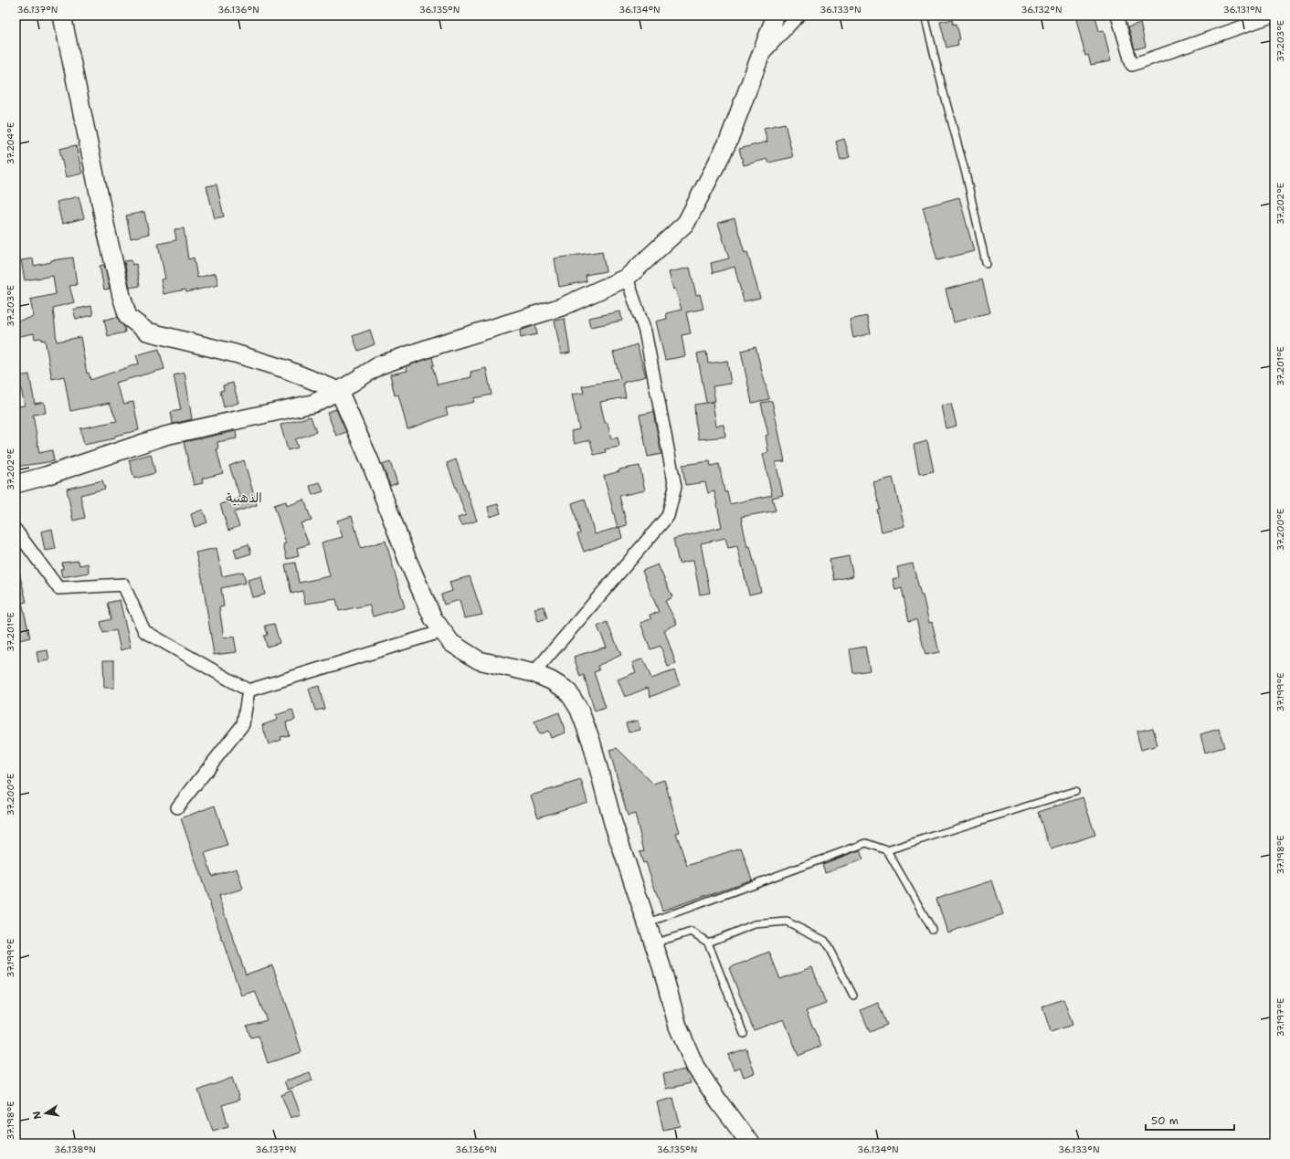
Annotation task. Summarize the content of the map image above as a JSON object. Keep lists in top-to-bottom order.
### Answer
{
  "districts": ["الذهبية"],
  "scale_bar": "50 m",
  "north": "left",
  "coordinates": [
    "36.137°N",
    "36.136°N",
    "36.135°N",
    "36.134°N",
    "36.133°N",
    "36.132°N",
    "36.131°N",
    "37.203°E",
    "37.204°E",
    "37.202°E",
    "37.201°E",
    "37.200°E",
    "37.199°E",
    "37.198°E",
    "37.197°E",
    "36.138°N"
  ]
}
